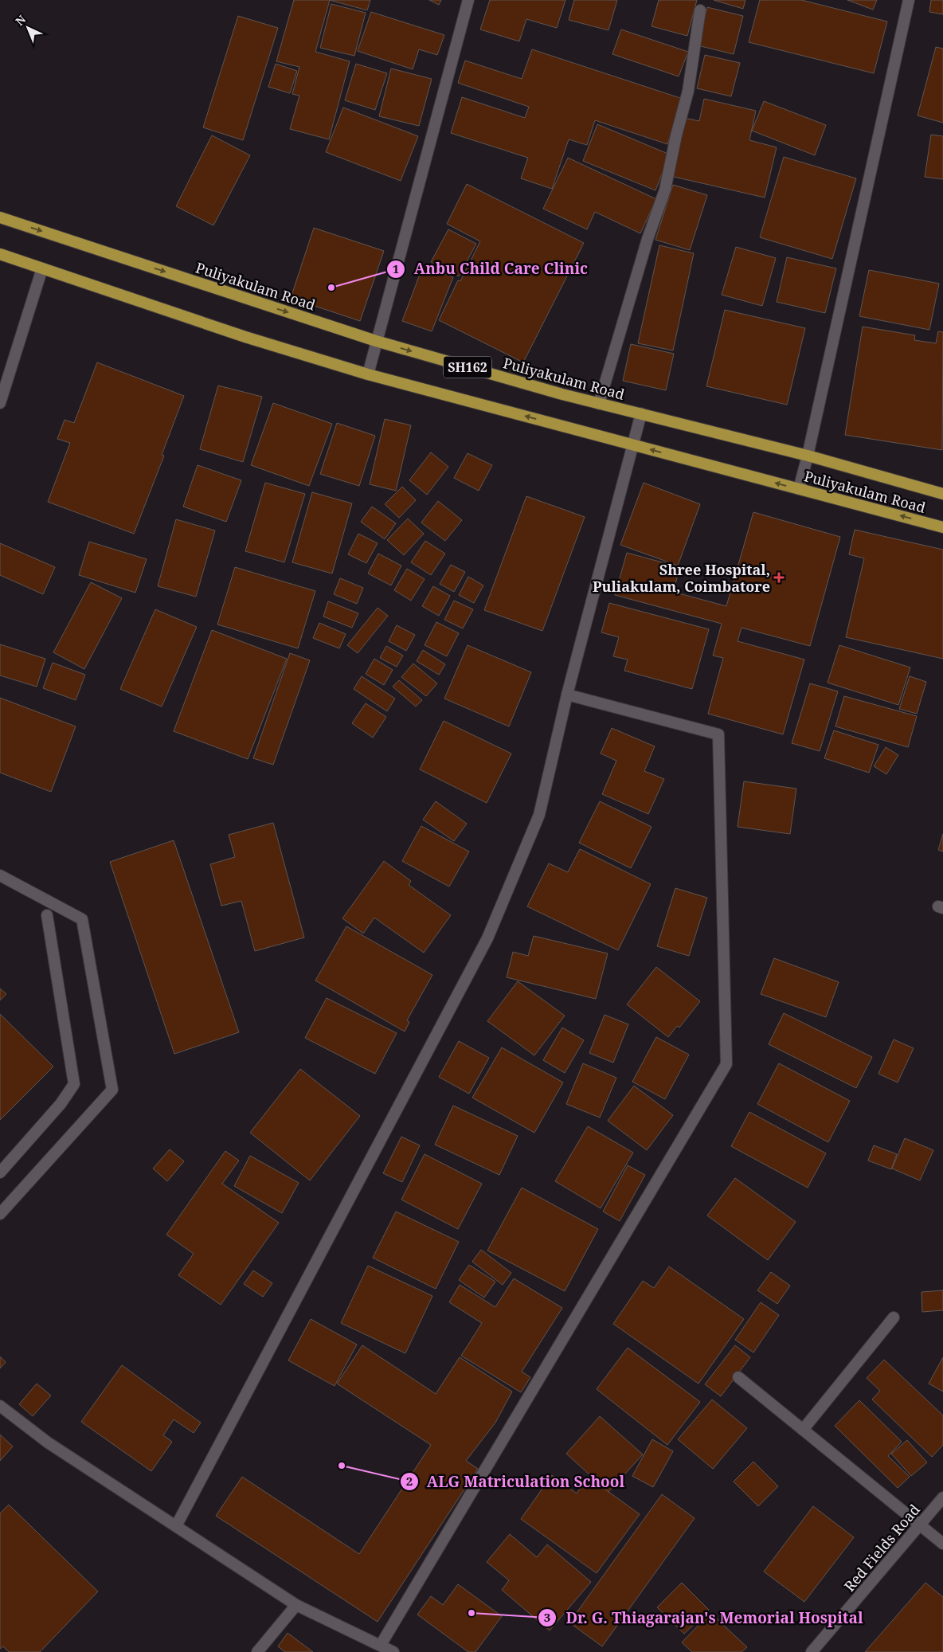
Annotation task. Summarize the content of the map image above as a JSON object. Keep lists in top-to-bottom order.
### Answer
{
  "streets": {
    "main road": ["Puliyakulam Road", "SH162"],
    "street": ["Red Fields Road"]
  },
  "places": {
    "other": ["Anbu Child Care Clinic", "ALG Matriculation School", "Dr. G. Thiagarajan's Memorial Hospital"],
    "health": ["Shree Hospital, Puliakulam, Coimbatore"]
  },
  "north": "top left"
}
